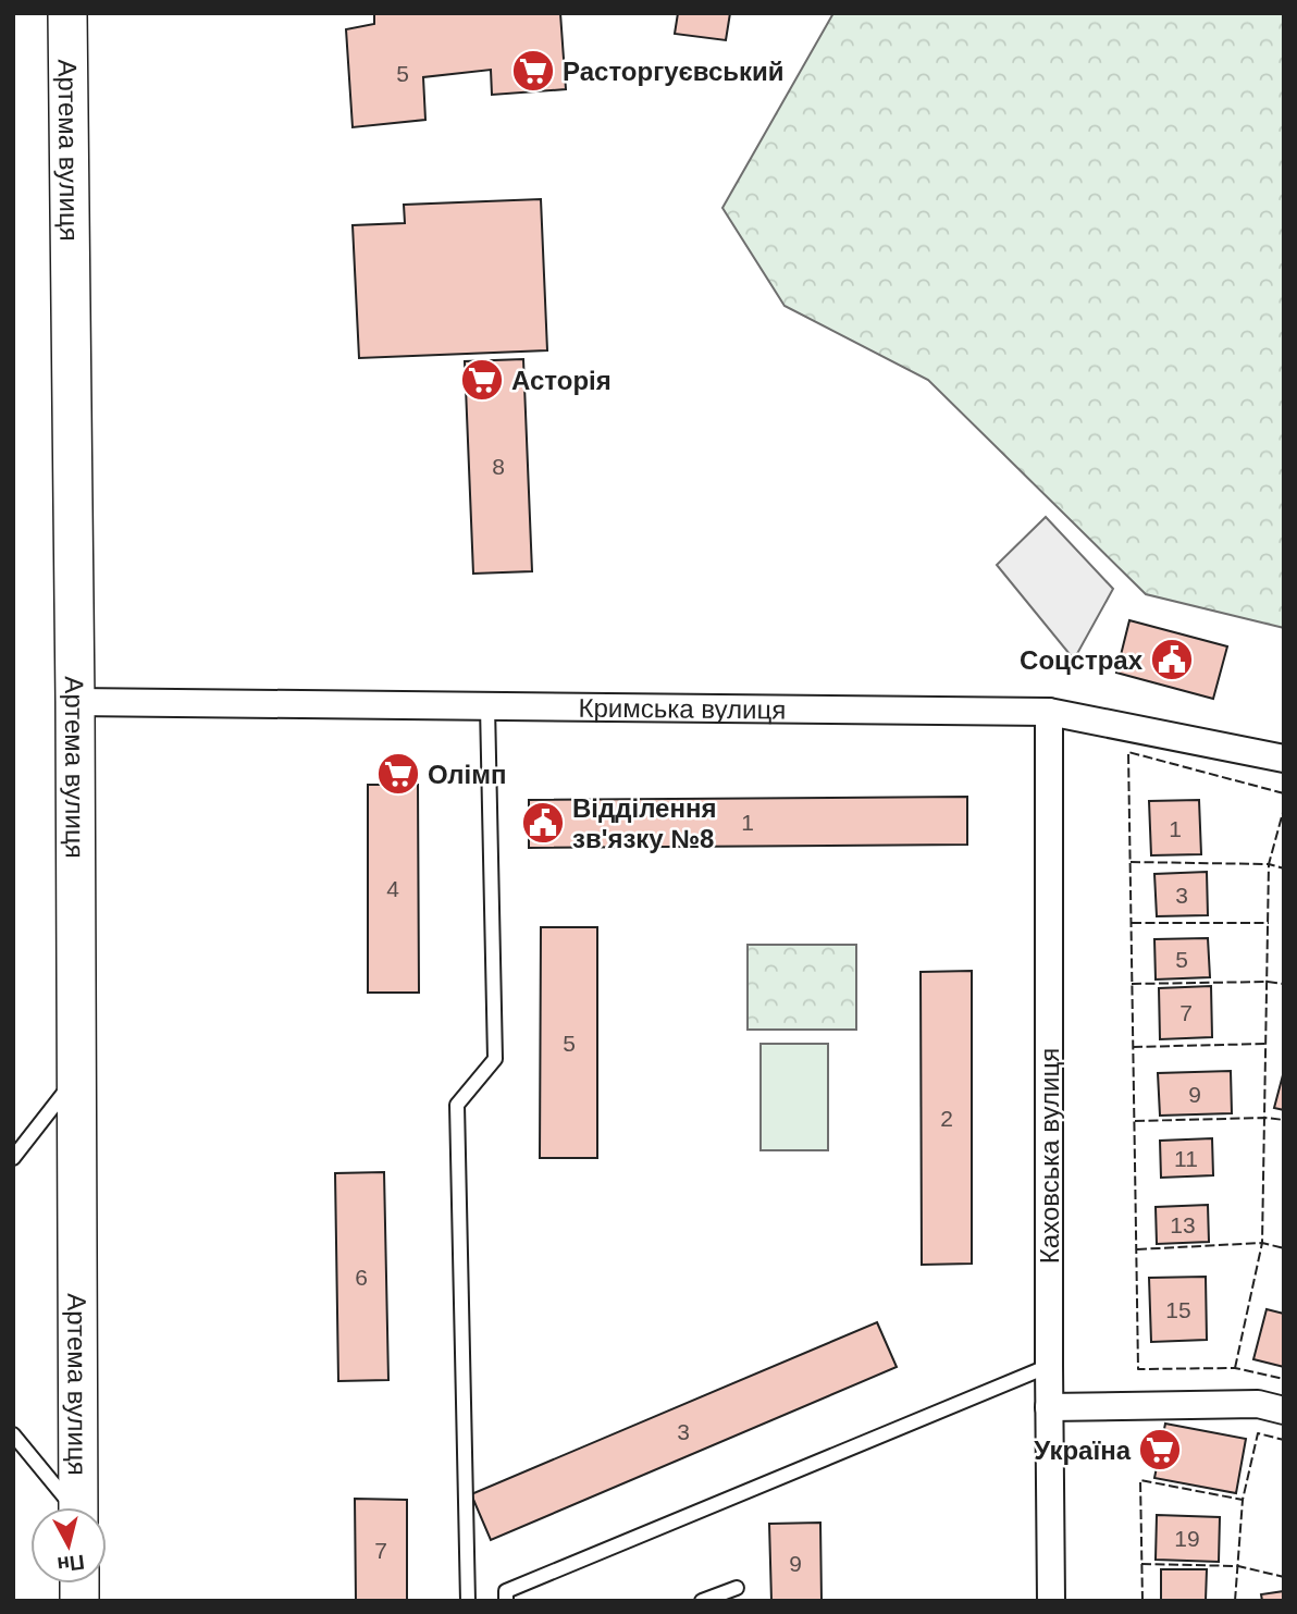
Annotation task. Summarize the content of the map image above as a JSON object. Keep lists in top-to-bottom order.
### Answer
{
  "streets": {
    "main road": ["Артема вулиця"],
    "street": ["Кримська вулиця", "Каховська вулиця"]
  },
  "crossings": [
    ["Артема вулиця", "Кримська вулиця"],
    ["Кримська вулиця", "Каховська вулиця"]
  ],
  "places": {
    "supermarket": [
      "Расторгуєвський",
      "Асторія",
      "Олімп",
      "Україна"
    ],
    "public building": ["Соцстрах", "Відділення зв'язку №8"]
  },
  "house_numbers": [
    "5",
    "8",
    "1",
    "1",
    "4",
    "3",
    "5",
    "7",
    "5",
    "9",
    "2",
    "11",
    "13",
    "6",
    "15",
    "3",
    "19",
    "7",
    "9"
  ],
  "north": "bottom"
}
